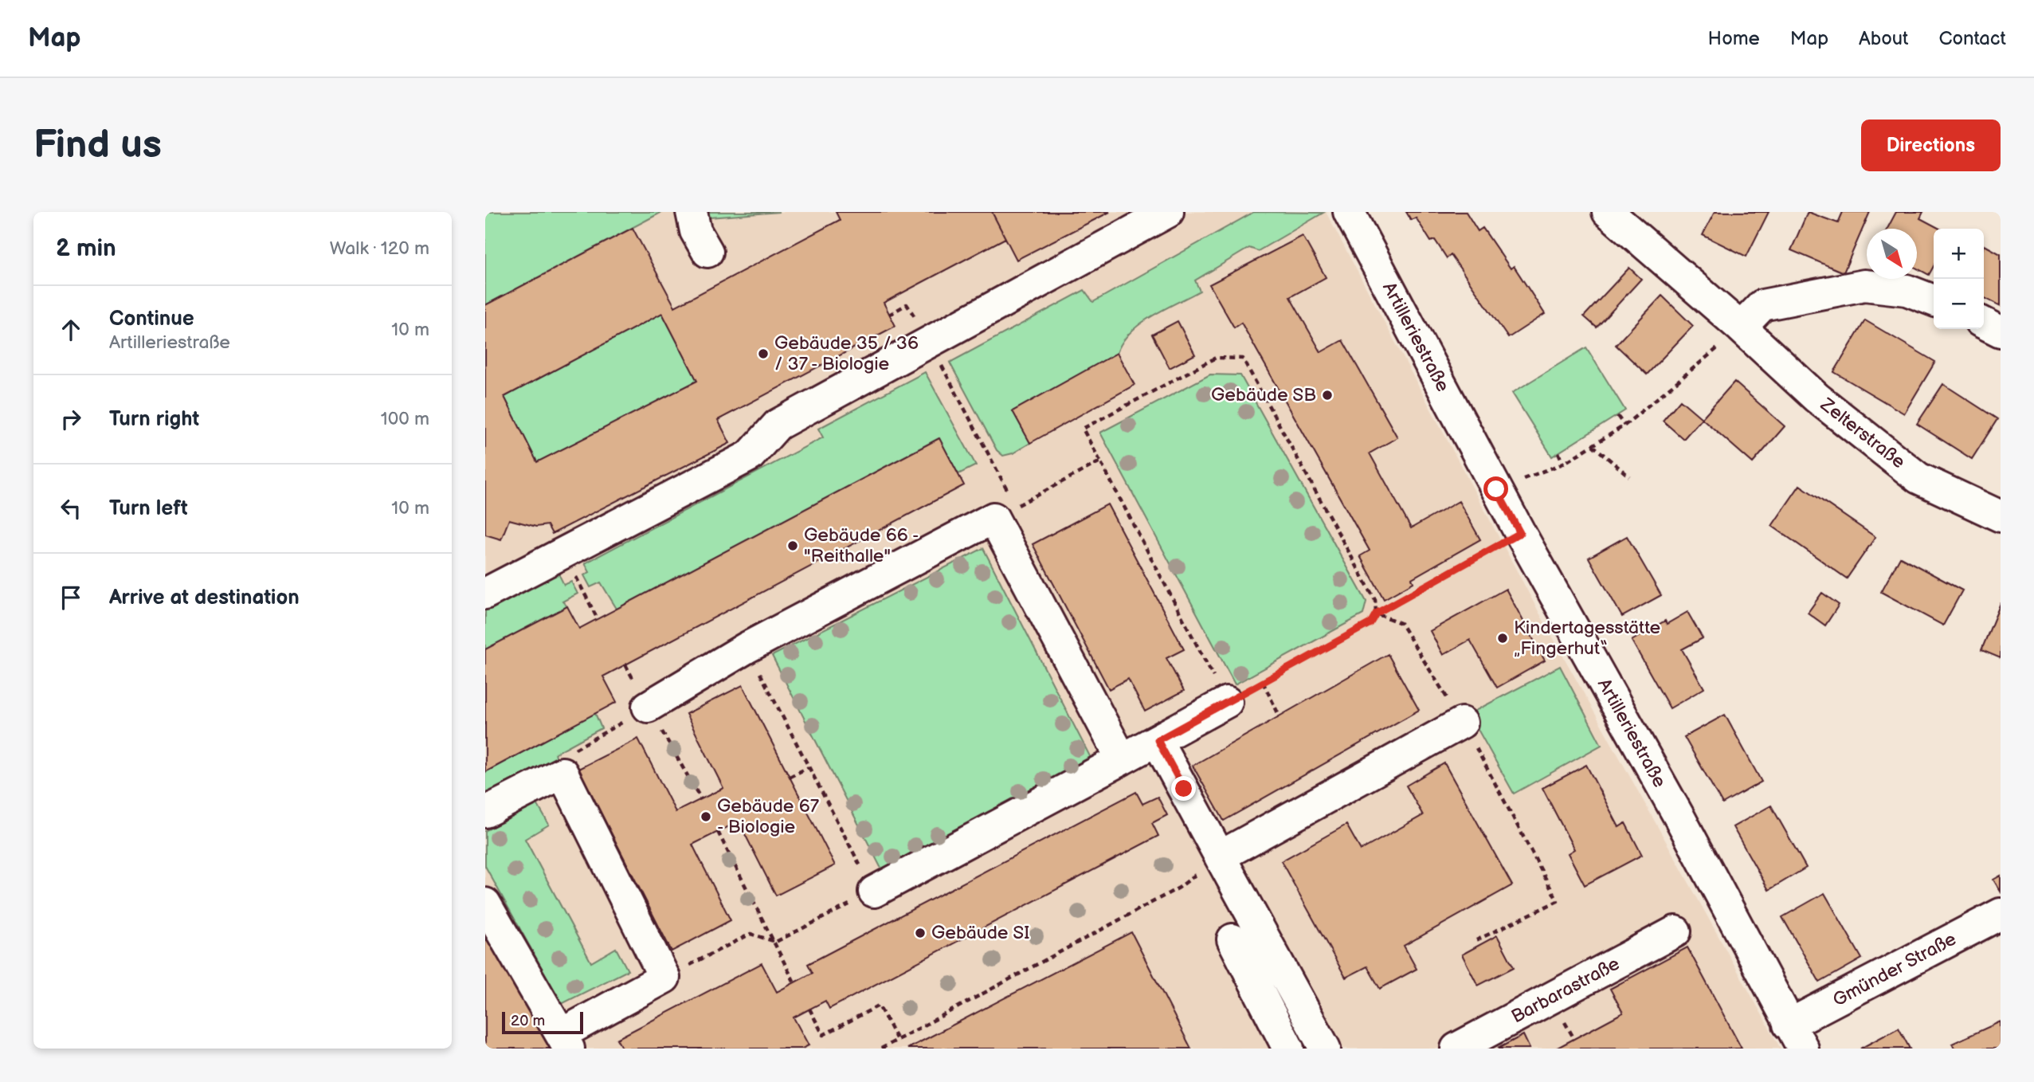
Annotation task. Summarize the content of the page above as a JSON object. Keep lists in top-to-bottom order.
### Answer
{
  "streets": {
    "street": [
      "Artilleriestraße",
      "Zelterstraße",
      "Gmünder Straße",
      "Barbarastraße"
    ]
  },
  "crossings": [
    ["Artilleriestraße", "Gmünder Straße"]
  ],
  "places": [
    "Gebäude 35 / 36 / 37 - Biologie",
    "Gebäude SB",
    "Gebäude 66 - \"Reithalle\"",
    "Kindertagesstätte „Fingerhut“",
    "Gebäude 67 - Biologie",
    "Gebäude SI"
  ],
  "scale_bar": "20 m",
  "north": "bottom right",
  "page": {
    "header": "Map",
    "nav": [
      "Home",
      "Map",
      "About",
      "Contact"
    ],
    "buttons": "Directions",
    "title": "Find us",
    "heading": ["2 min", "Walk · 120 m"],
    "map_buttons": ["+", "−"],
    "list": [
      ["Continue", "Artilleriestraße", "10 m"],
      ["Turn right", "100 m"],
      ["Turn left", "10 m"],
      "Arrive at destination"
    ],
    "scale": "20 m"
  }
}
